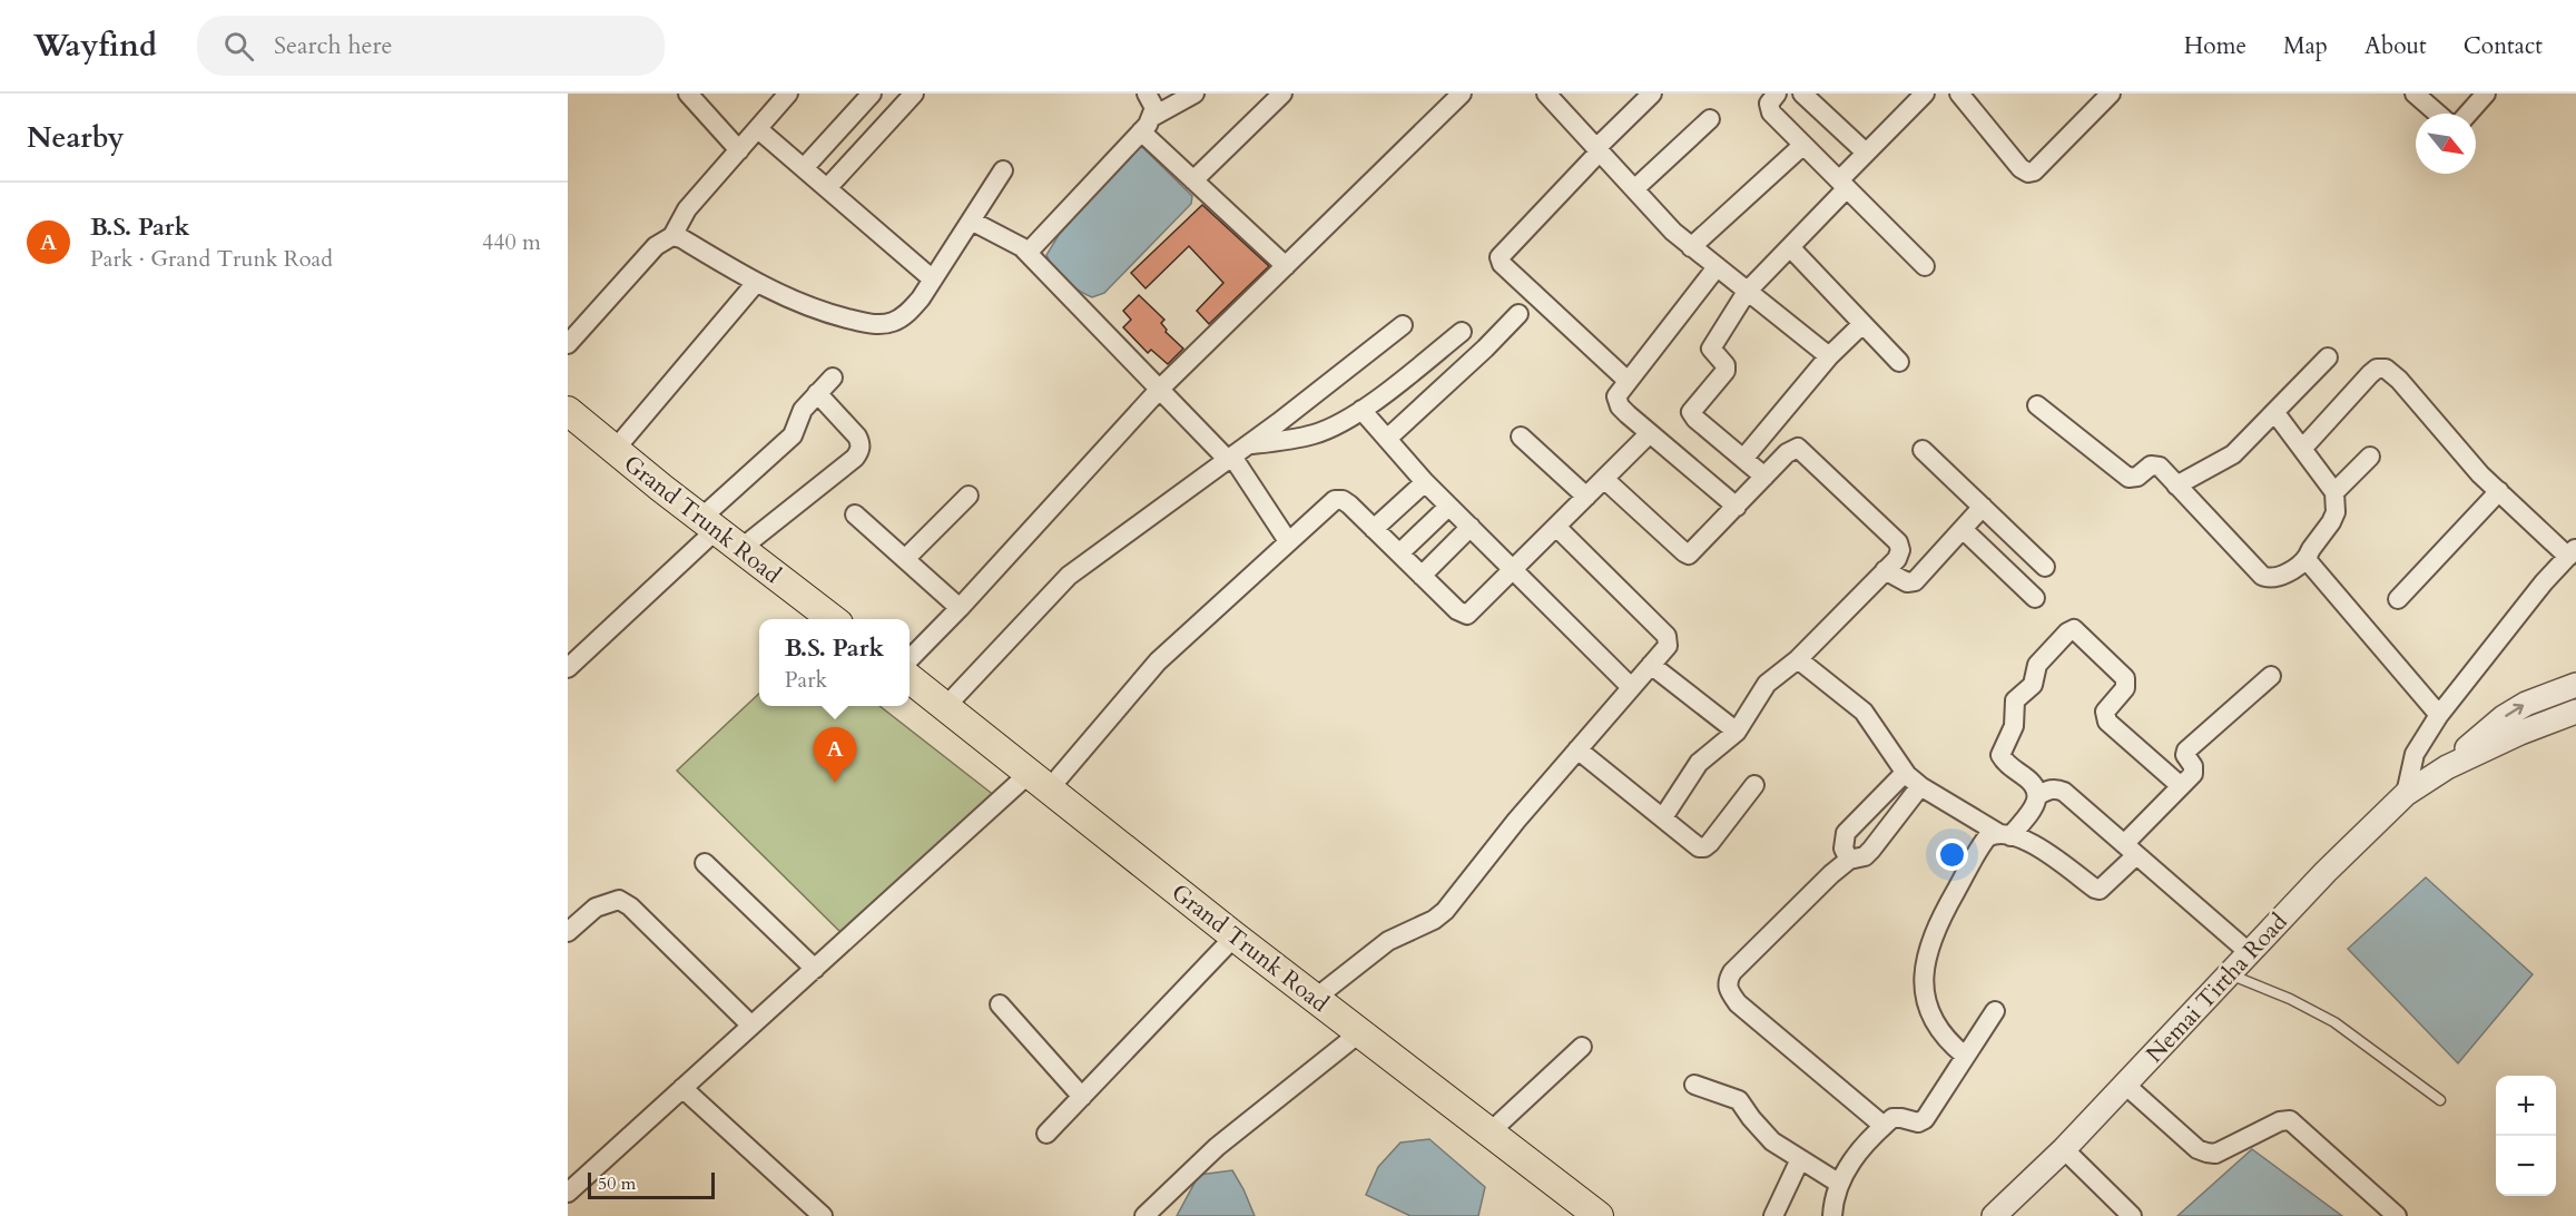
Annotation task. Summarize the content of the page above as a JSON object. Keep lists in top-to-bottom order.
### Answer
{
  "streets": {
    "main road": ["Grand Trunk Road"],
    "street": ["Nemai Tirtha Road"]
  },
  "scale_bar": "50 m",
  "north": "bottom right",
  "page": {
    "header": "Wayfind",
    "search": "Search here",
    "nav": [
      "Home",
      "Map",
      "About",
      "Contact"
    ],
    "heading": "Nearby",
    "list": [
      {
        "mark": "A",
        "name": "B.S. Park",
        "note": "Park · Grand Trunk Road",
        "value": "440 m"
      }
    ],
    "popup": ["B.S. Park", "Park"],
    "pins": "A",
    "map_buttons": ["+", "−"],
    "scale": "50 m"
  }
}
